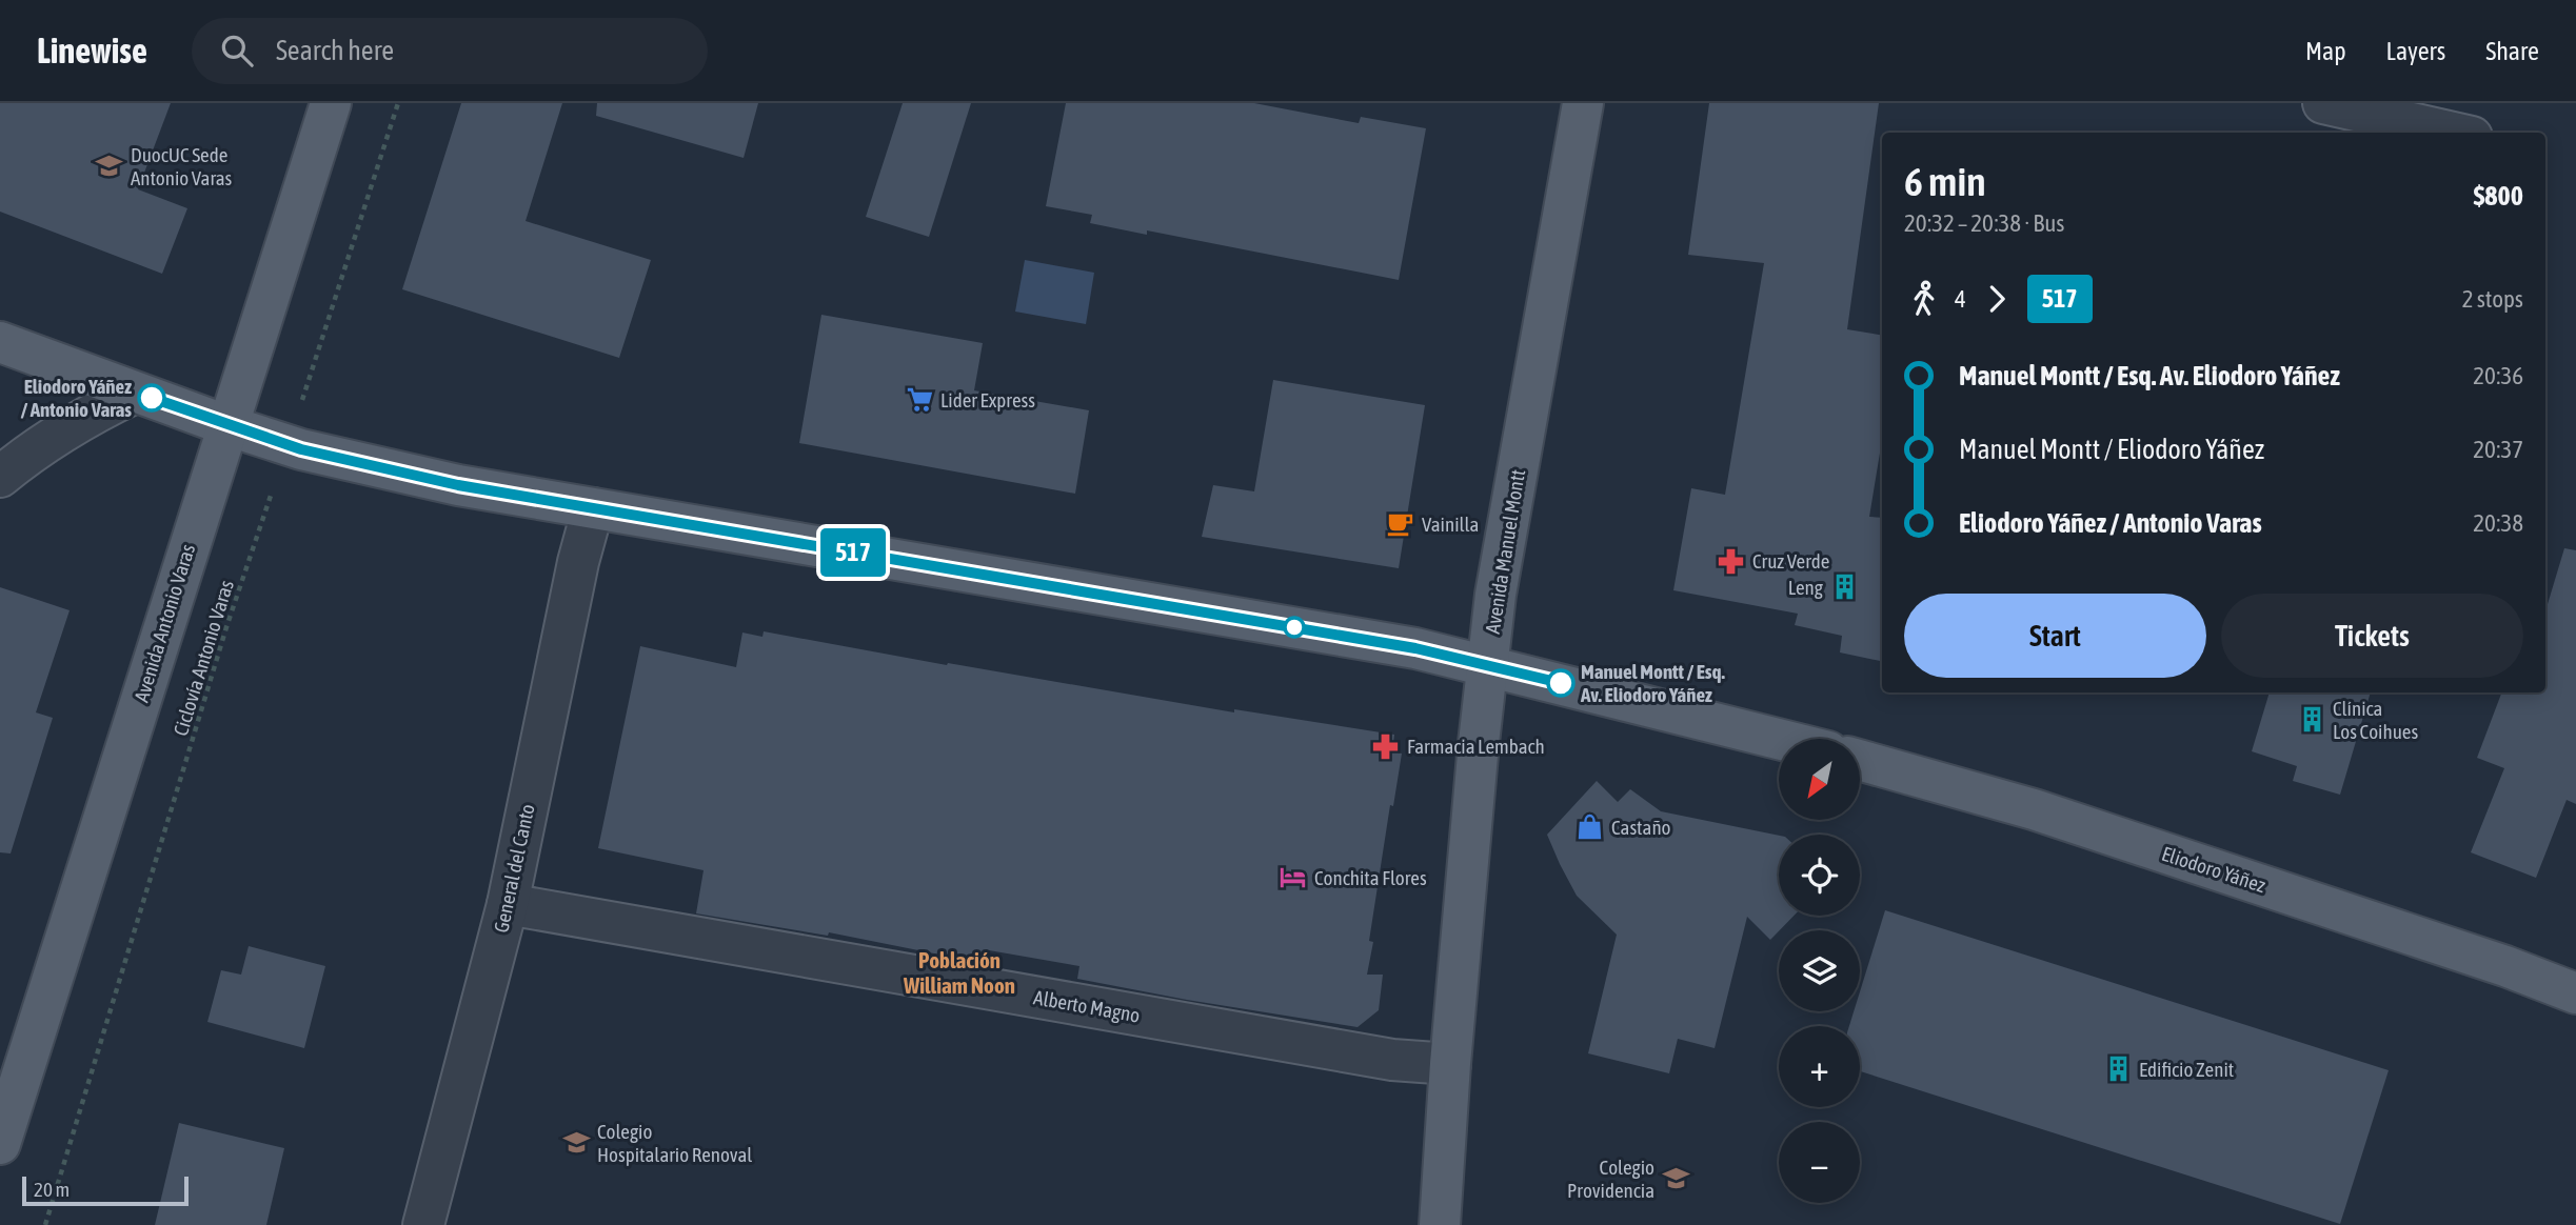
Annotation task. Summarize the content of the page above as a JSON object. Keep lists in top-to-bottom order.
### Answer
{
  "streets": {
    "main road": ["Avenida Manuel Montt", "Avenida Antonio Varas", "Eliodoro Yáñez"],
    "street": ["General del Canto", "Alberto Magno"],
    "path": ["Ciclovía Antonio Varas"]
  },
  "crossings": [
    ["Avenida Manuel Montt", "Alberto Magno"],
    ["General del Canto", "Alberto Magno"]
  ],
  "districts": ["Población William Noon"],
  "places": {
    "school or university": ["DuocUC Sede Antonio Varas", "Colegio Hospitalario Renoval", "Colegio Providencia"],
    "other": ["Eliodoro Yáñez / Antonio Varas", "Manuel Montt / Esq. Av. Eliodoro Yáñez"],
    "supermarket": ["Lider Express"],
    "cafe": ["Vainilla"],
    "pharmacy": ["Cruz Verde", "Farmacia Lembach"],
    "building": ["Leng", "Clínica Los Coihues", "Edificio Zenit"],
    "shop": ["Castaño"],
    "hotel": ["Conchita Flores"]
  },
  "lines": ["bus line 517"],
  "scale_bar": "20 m",
  "north": "bottom left",
  "page": {
    "header": "Linewise",
    "search": "Search here",
    "nav": ["Map", "Layers", "Share"],
    "on_map": "517",
    "heading": ["6 min", "20:32 – 20:38 · Bus", "$800"],
    "legs": ["4", "517", "2 stops"],
    "list": [
      {
        "name": "Manuel Montt / Esq. Av. Eliodoro Yáñez",
        "value": "20:36"
      },
      {
        "name": "Manuel Montt / Eliodoro Yáñez",
        "value": "20:37"
      },
      {
        "name": "Eliodoro Yáñez / Antonio Varas",
        "value": "20:38"
      }
    ],
    "buttons": ["Start", "Tickets"],
    "map_buttons": ["+", "−"],
    "scale": "20 m"
  }
}
